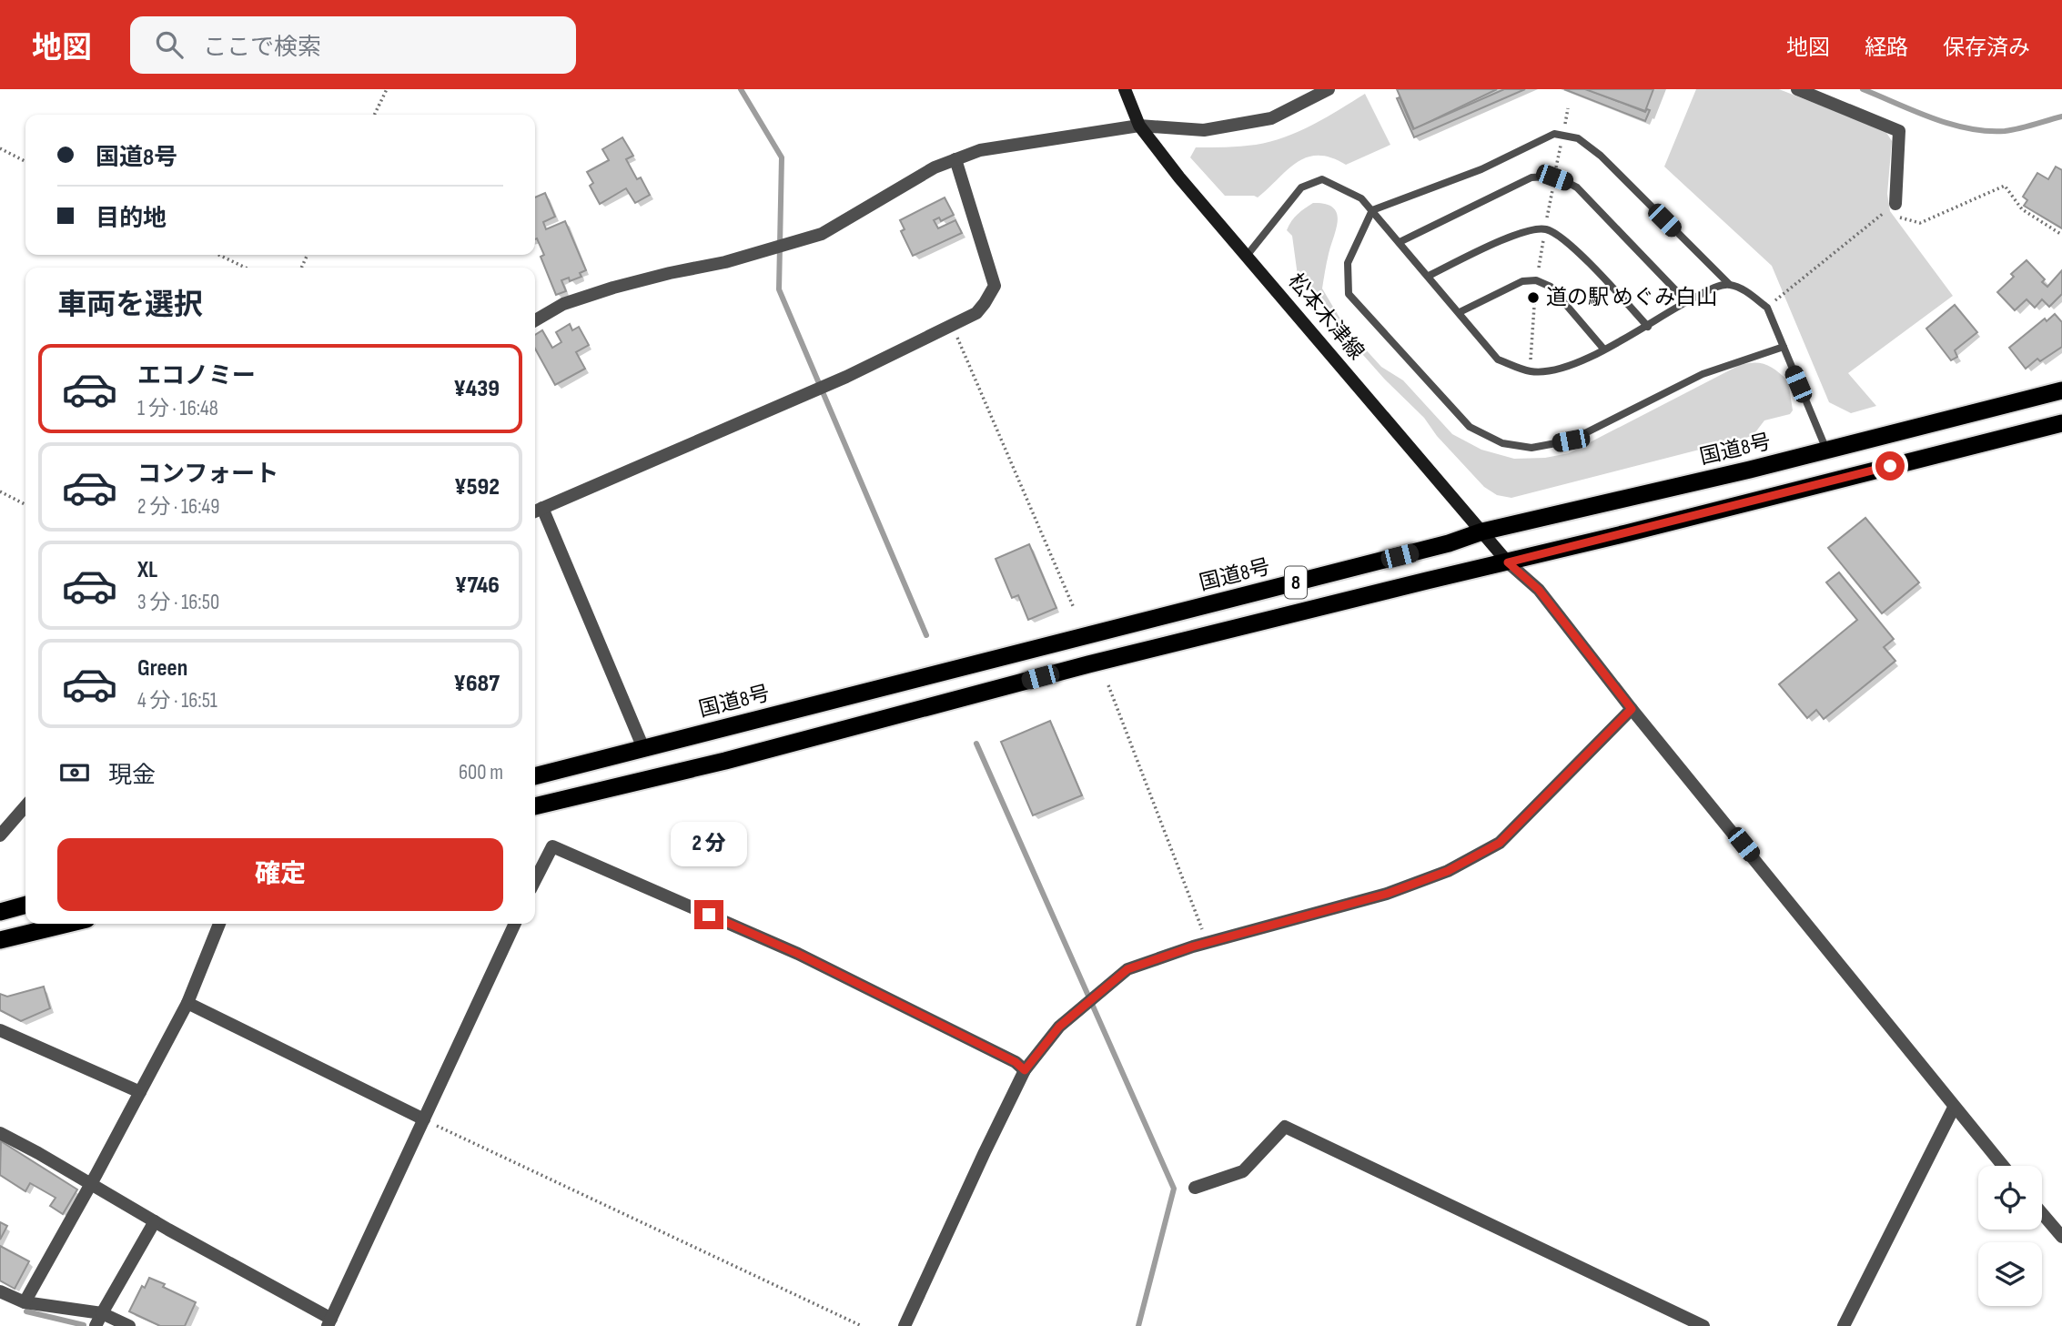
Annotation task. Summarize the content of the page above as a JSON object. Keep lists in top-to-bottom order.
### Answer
{
  "streets": {
    "highway": ["国道8号", "8"],
    "main road": ["松本木津線"]
  },
  "crossings": [
    ["松本木津線", "国道8号"],
    ["松本木津線", "8"]
  ],
  "places": ["道の駅 めぐみ白山"],
  "page": {
    "header": "地図",
    "search": "ここで検索",
    "nav": ["地図", "経路", "保存済み"],
    "banner": ["国道8号", "目的地"],
    "heading": "車両を選択",
    "list": [
      {
        "name": "エコノミー",
        "note": "1 分 · 16:48",
        "value": "¥439"
      },
      {
        "name": "コンフォート",
        "note": "2 分 · 16:49",
        "value": "¥592"
      },
      {
        "name": "XL",
        "note": "3 分 · 16:50",
        "value": "¥746"
      },
      {
        "name": "Green",
        "note": "4 分 · 16:51",
        "value": "¥687"
      }
    ],
    "pay": ["現金", "600 m"],
    "bubble": "2 分",
    "buttons": "確定"
  }
}
